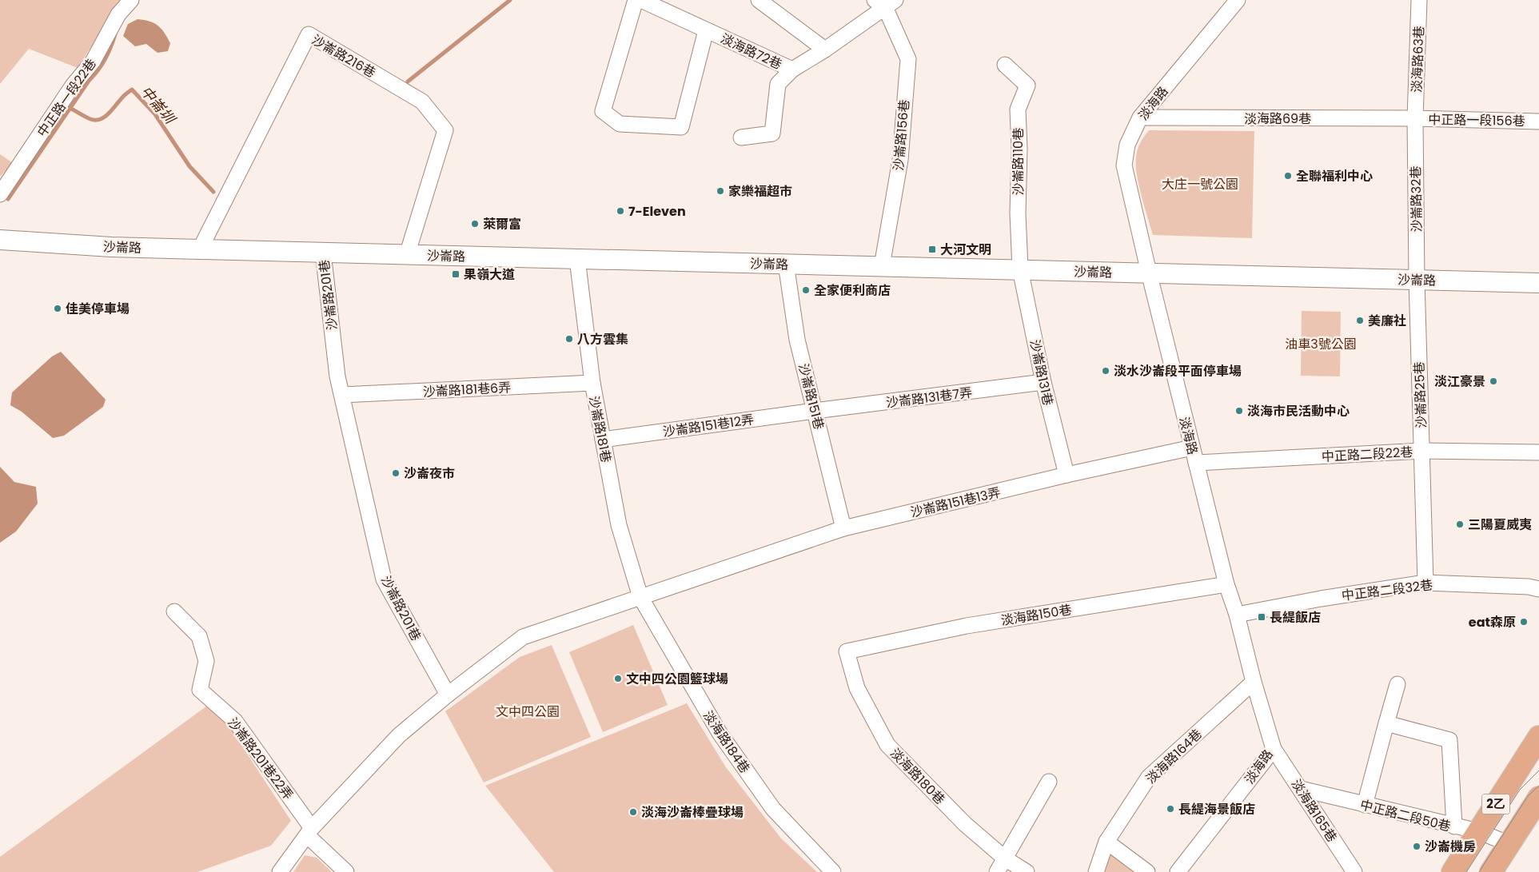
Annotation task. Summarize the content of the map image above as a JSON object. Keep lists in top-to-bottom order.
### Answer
{
  "streets": {
    "main road": ["2乙"],
    "street": [
      "淡海路72巷",
      "沙崙路216巷",
      "淡海路63巷",
      "中正路一段22巷",
      "淡海路",
      "淡海路69巷",
      "中正路一段156巷",
      "沙崙路156巷",
      "沙崙路110巷",
      "沙崙路32巷",
      "沙崙路",
      "沙崙路201巷",
      "沙崙路131巷",
      "沙崙路181巷6弄",
      "沙崙路25巷",
      "沙崙路151巷",
      "沙崙路131巷7弄",
      "沙崙路151巷12弄",
      "沙崙路181巷",
      "中正路二段22巷",
      "沙崙路151巷13弄",
      "中正路二段32巷",
      "淡海路150巷",
      "淡海路184巷",
      "淡海路164巷",
      "沙崙路201巷22弄",
      "淡海路180巷",
      "淡海路165巷",
      "中正路二段50巷"
    ]
  },
  "crossings": [
    ["淡海路72巷", "沙崙路156巷"],
    ["沙崙路216巷", "沙崙路"],
    ["淡海路63巷", "淡海路69巷"],
    ["淡海路63巷", "中正路一段156巷"],
    ["淡海路63巷", "沙崙路32巷"],
    ["淡海路", "淡海路69巷"],
    ["淡海路", "沙崙路"],
    ["淡海路", "中正路二段22巷"],
    ["淡海路", "沙崙路151巷13弄"],
    ["淡海路", "中正路二段32巷"],
    ["淡海路", "淡海路150巷"],
    ["淡海路", "淡海路164巷"],
    ["淡海路", "淡海路165巷"],
    ["淡海路69巷", "中正路一段156巷"],
    ["淡海路69巷", "沙崙路32巷"],
    ["中正路一段156巷", "沙崙路32巷"],
    ["沙崙路156巷", "沙崙路"],
    ["沙崙路110巷", "沙崙路"],
    ["沙崙路110巷", "沙崙路131巷"],
    ["沙崙路32巷", "沙崙路"],
    ["沙崙路32巷", "沙崙路25巷"],
    ["沙崙路", "沙崙路201巷"],
    ["沙崙路", "沙崙路131巷"],
    ["沙崙路", "沙崙路25巷"],
    ["沙崙路", "沙崙路151巷"],
    ["沙崙路", "沙崙路181巷"],
    ["沙崙路201巷", "沙崙路181巷6弄"],
    ["沙崙路131巷", "沙崙路131巷7弄"],
    ["沙崙路131巷", "沙崙路151巷13弄"],
    ["沙崙路181巷6弄", "沙崙路181巷"],
    ["沙崙路25巷", "中正路二段22巷"],
    ["沙崙路25巷", "中正路二段32巷"],
    ["沙崙路151巷", "沙崙路131巷7弄"],
    ["沙崙路151巷", "沙崙路151巷12弄"],
    ["沙崙路151巷", "沙崙路151巷13弄"],
    ["沙崙路131巷7弄", "沙崙路151巷12弄"],
    ["沙崙路151巷12弄", "沙崙路181巷"],
    ["沙崙路181巷", "淡海路184巷"],
    ["淡海路150巷", "淡海路180巷"],
    ["2乙", "中正路二段50巷"],
    ["淡海路165巷", "中正路二段50巷"]
  ],
  "water": ["中崙圳"],
  "parks": ["大庄一號公園", "油車3號公園", "文中四公園"],
  "places": {
    "other": [
      "全聯福利中心",
      "家樂福超市",
      "7-Eleven",
      "萊爾富",
      "全家便利商店",
      "佳美停車場",
      "美廉社",
      "八方雲集",
      "淡水沙崙段平面停車場",
      "淡江豪景",
      "淡海市民活動中心",
      "沙崙夜市",
      "三陽夏威夷",
      "eat森原",
      "文中四公園籃球場",
      "長緹海景飯店",
      "淡海沙崙棒疊球場",
      "沙崙機房"
    ],
    "transit": ["大河文明", "果嶺大道", "長緹飯店"]
  }
}
